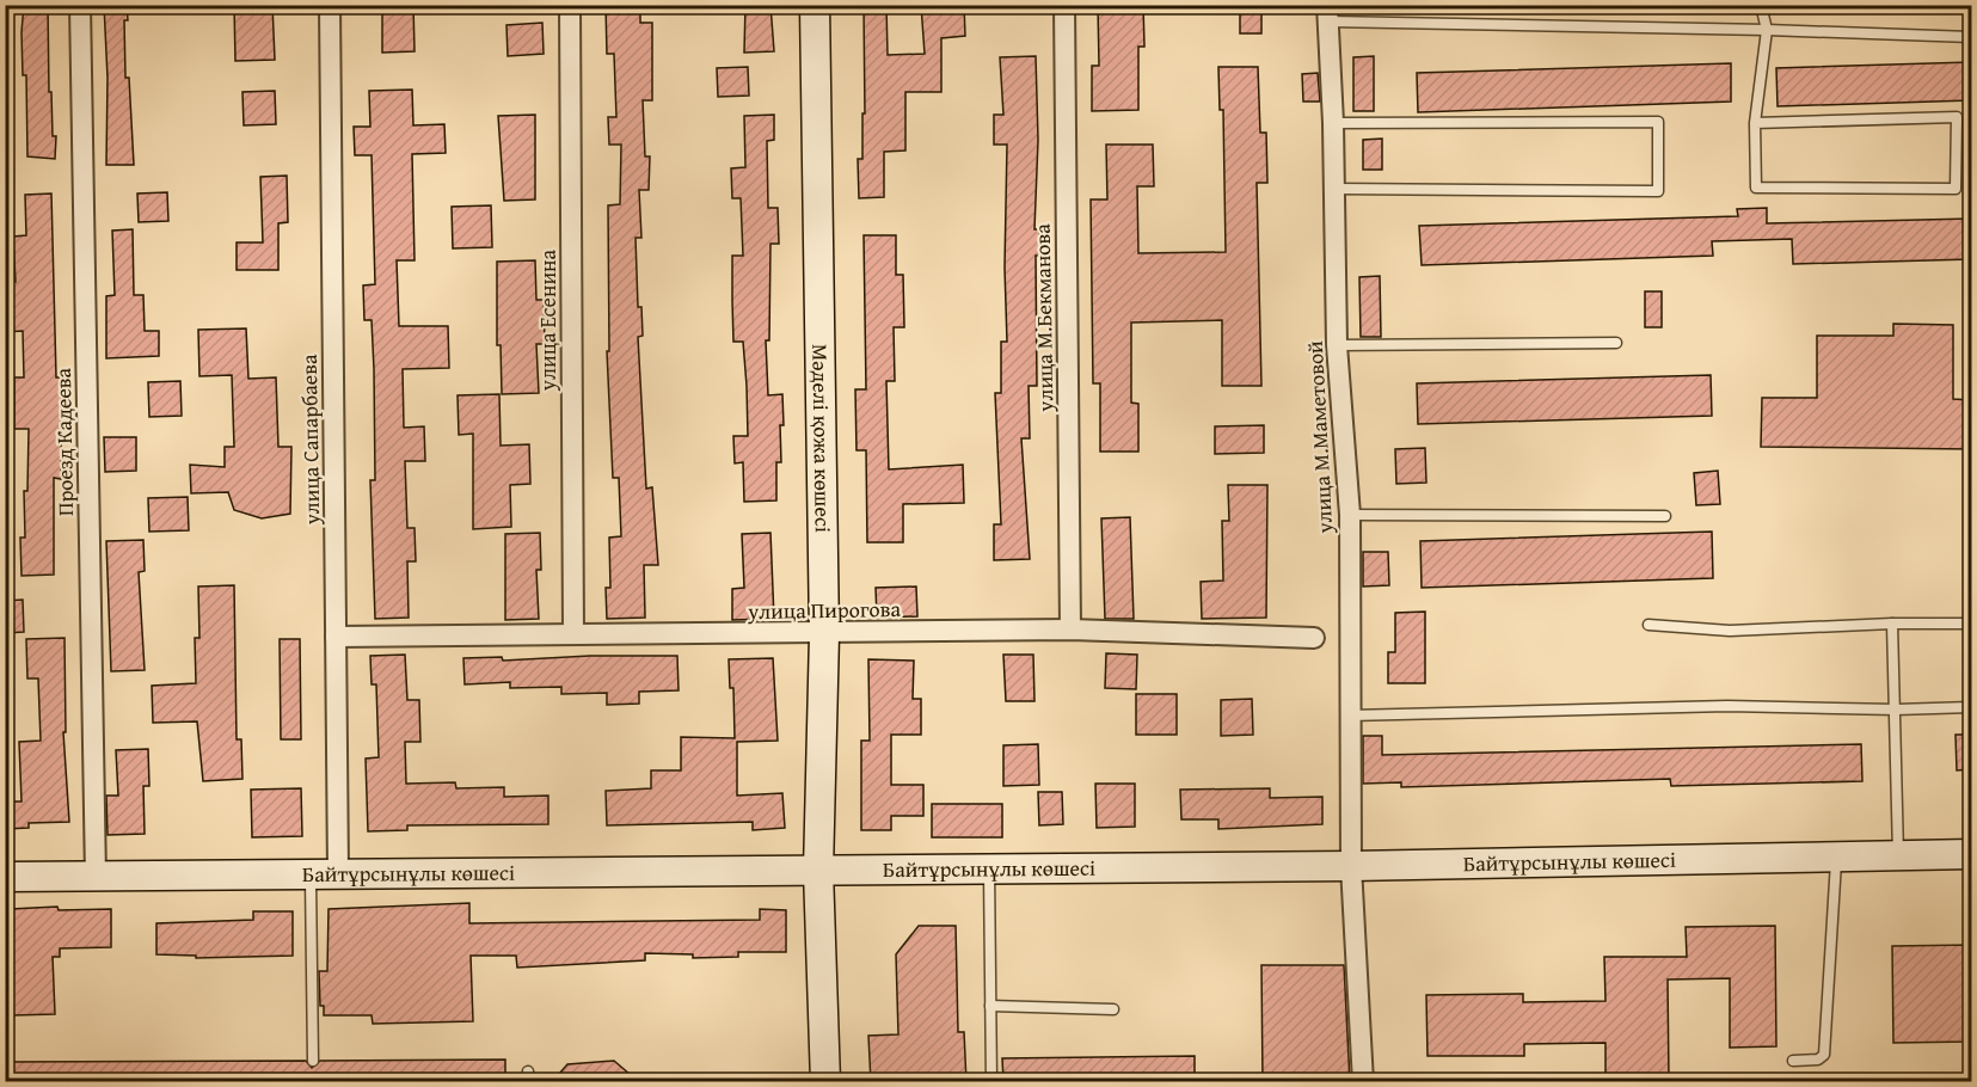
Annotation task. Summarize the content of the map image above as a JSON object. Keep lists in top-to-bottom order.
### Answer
{
  "streets": {
    "main road": ["Мәделі қожа көшесі", "Байтұрсынұлы көшесі"],
    "street": [
      "улица М.Бекманова",
      "улица Есенина",
      "улица М.Маметовой",
      "улица Сапарбаева",
      "Проезд Кадеева",
      "улица Пирогова"
    ]
  },
  "crossings": [
    ["улица М.Бекманова", "улица Пирогова"],
    ["улица Есенина", "улица Пирогова"],
    ["улица М.Маметовой", "Байтұрсынұлы көшесі"],
    ["Мәделі қожа көшесі", "улица Пирогова"],
    ["Мәделі қожа көшесі", "Байтұрсынұлы көшесі"],
    ["улица Сапарбаева", "улица Пирогова"],
    ["улица Сапарбаева", "Байтұрсынұлы көшесі"],
    ["Проезд Кадеева", "Байтұрсынұлы көшесі"]
  ]
}
